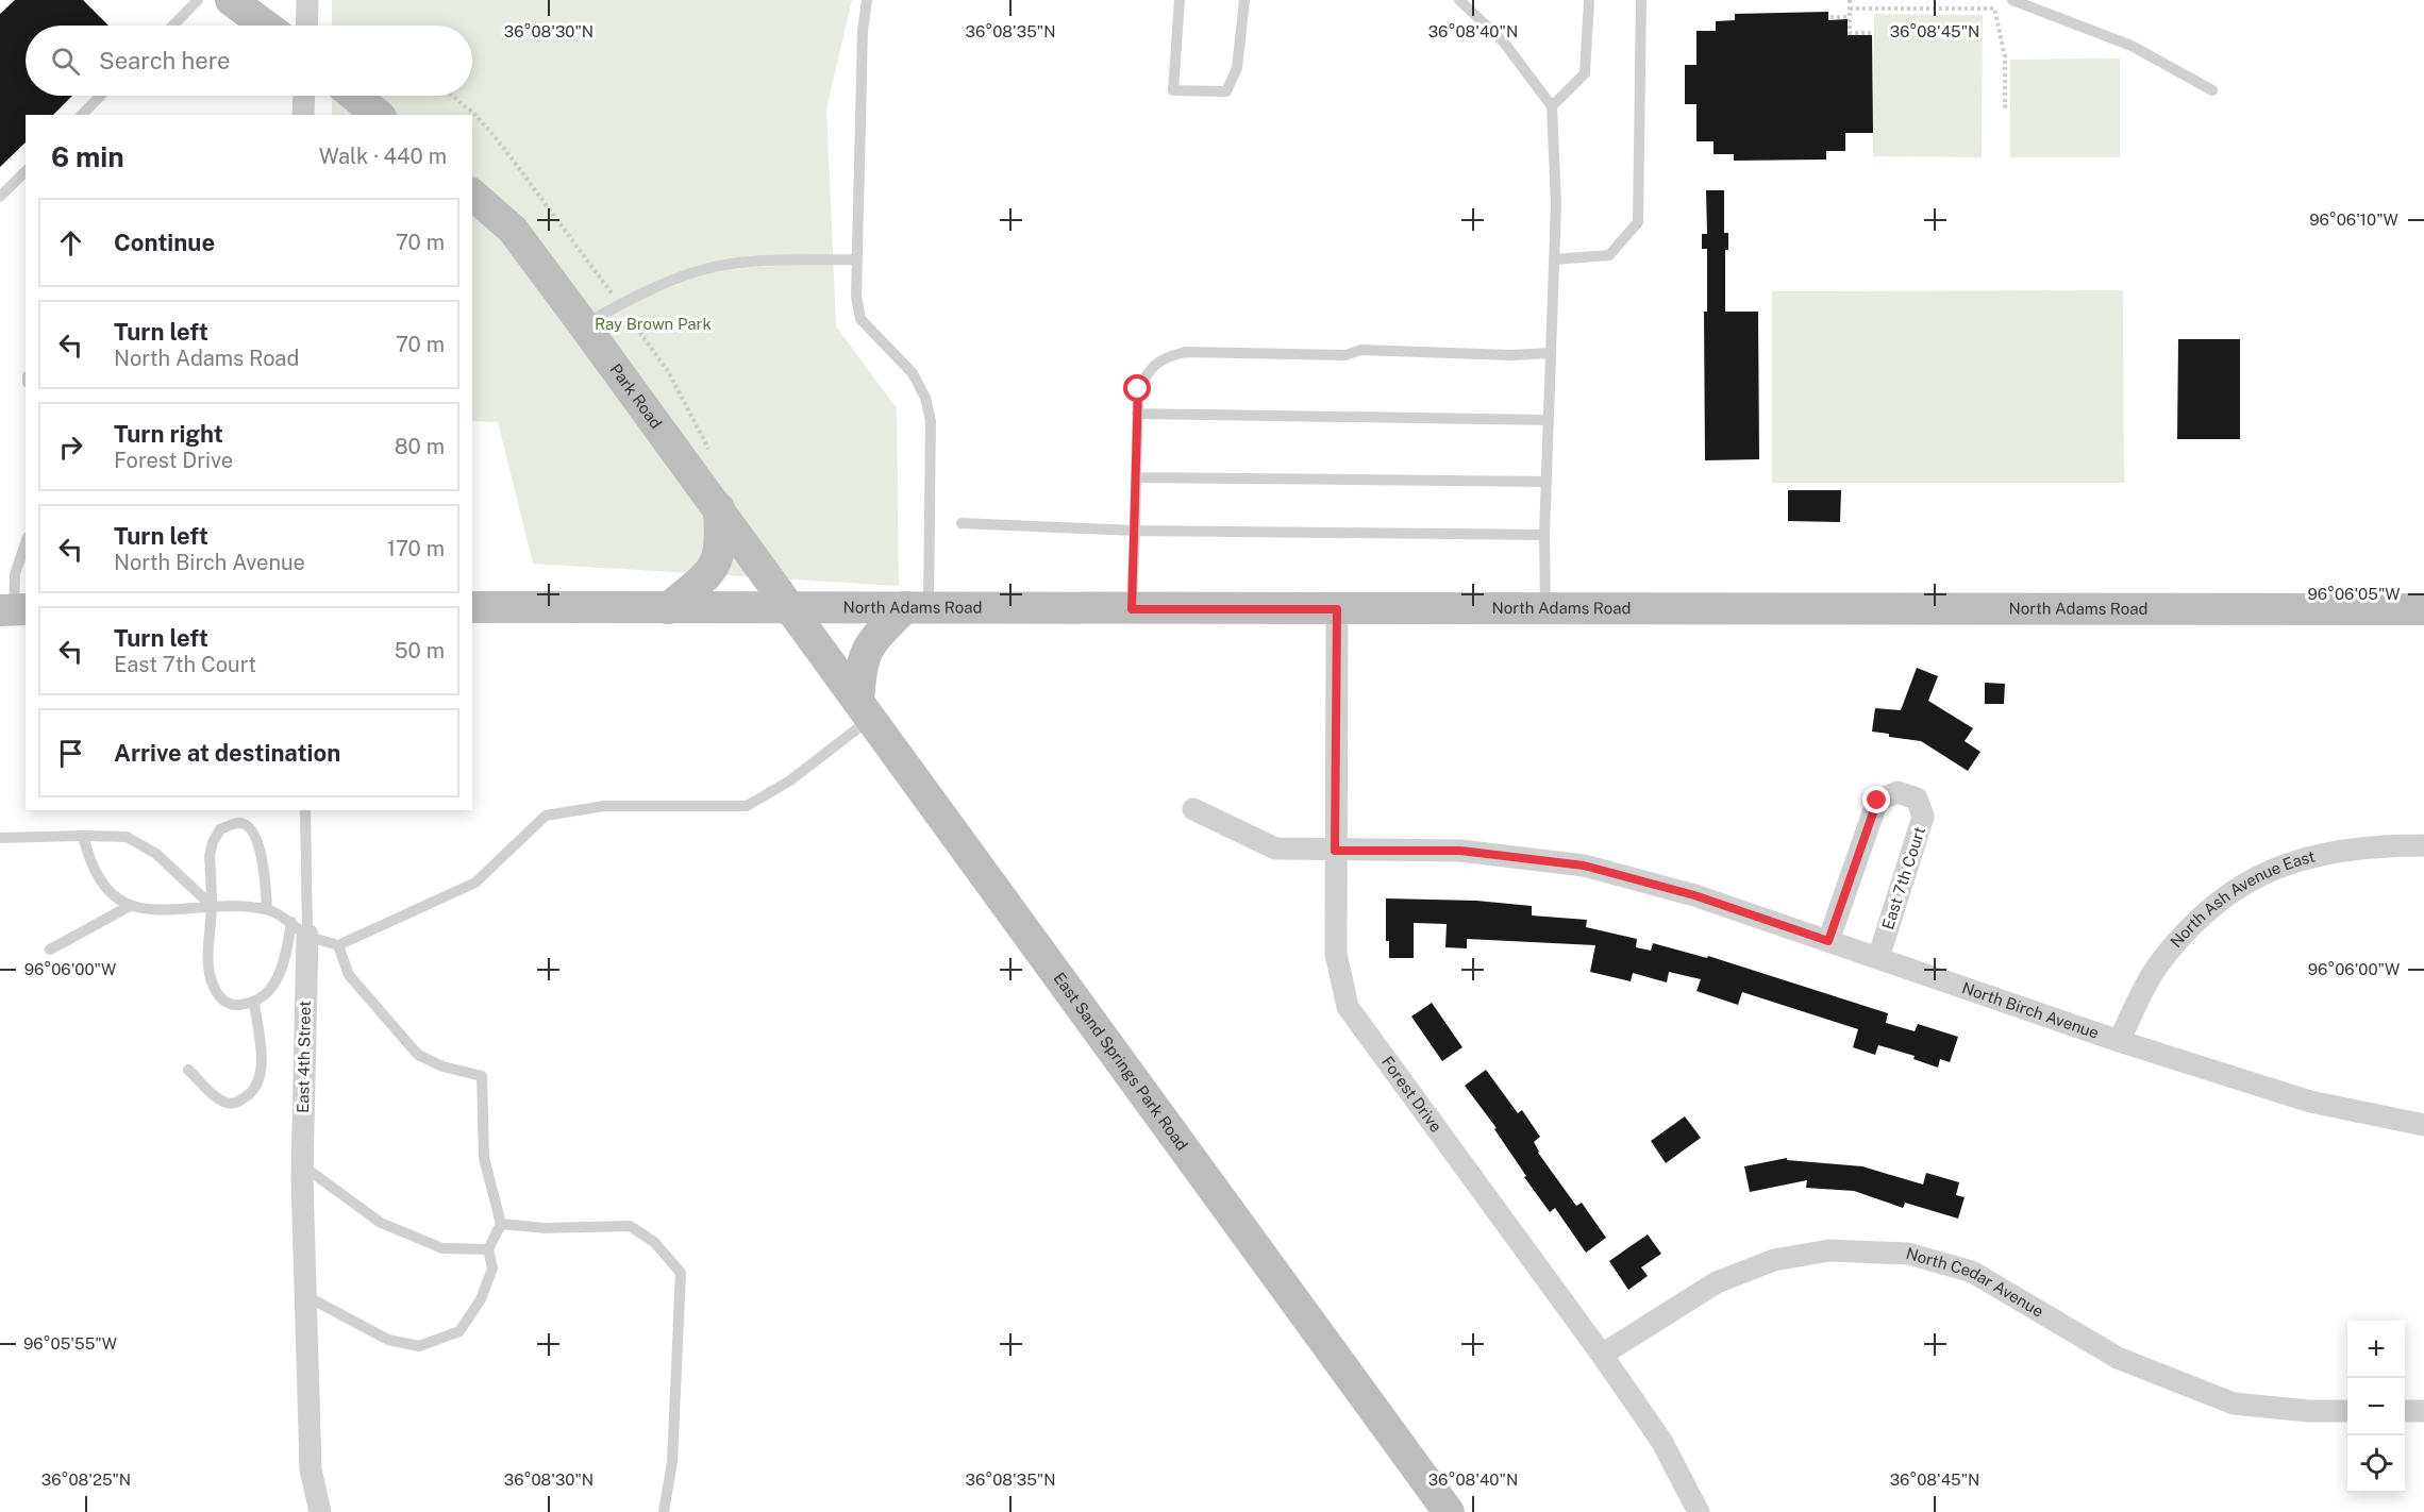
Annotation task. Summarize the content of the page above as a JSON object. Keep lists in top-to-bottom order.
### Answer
{
  "streets": {
    "main road": ["Park Road", "North Adams Road", "East Sand Springs Park Road"],
    "street": [
      "East 7th Court",
      "North Ash Avenue East",
      "North Birch Avenue",
      "East 4th Street",
      "Forest Drive",
      "North Cedar Avenue"
    ]
  },
  "crossings": [
    ["Park Road", "North Adams Road"],
    ["Park Road", "East Sand Springs Park Road"],
    ["North Adams Road", "East Sand Springs Park Road"],
    ["North Adams Road", "Forest Drive"],
    ["East 7th Court", "North Birch Avenue"],
    ["North Ash Avenue East", "North Birch Avenue"],
    ["North Birch Avenue", "Forest Drive"],
    ["Forest Drive", "North Cedar Avenue"]
  ],
  "parks": ["Ray Brown Park"],
  "page": {
    "search": "Search here",
    "heading": ["6 min", "Walk · 440 m"],
    "list": [
      ["Continue", "70 m"],
      ["Turn left", "North Adams Road", "70 m"],
      ["Turn right", "Forest Drive", "80 m"],
      ["Turn left", "North Birch Avenue", "170 m"],
      ["Turn left", "East 7th Court", "50 m"],
      "Arrive at destination"
    ],
    "map_buttons": ["+", "−"]
  },
  "coordinates": [
    "36°08'30\"N",
    "36°08'35\"N",
    "36°08'40\"N",
    "36°08'45\"N",
    "96°06'10\"W",
    "96°06'05\"W",
    "96°06'00\"W",
    "96°05'55\"W",
    "36°08'25\"N"
  ]
}
